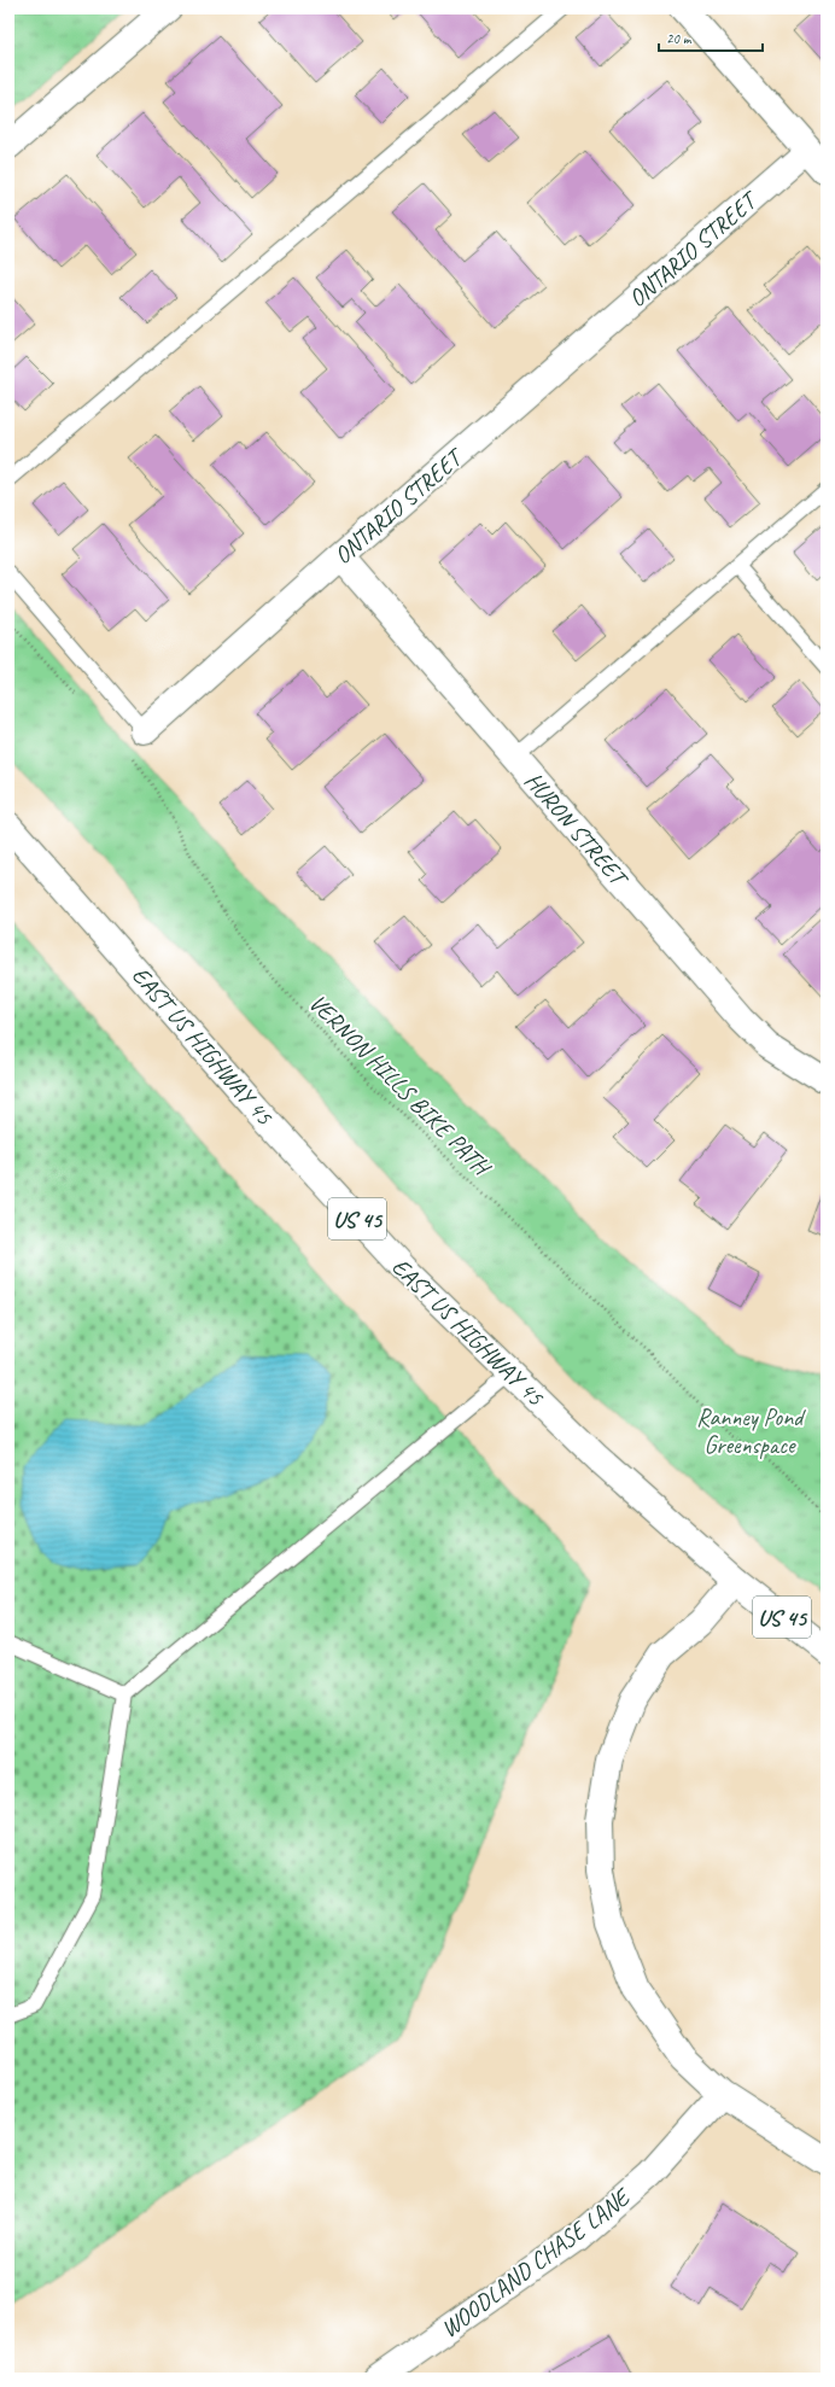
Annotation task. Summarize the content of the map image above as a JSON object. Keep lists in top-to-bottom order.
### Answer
{
  "streets": {
    "street": [
      "ONTARIO STREET",
      "HURON STREET",
      "EAST US HIGHWAY 45",
      "US 45",
      "WOODLAND CHASE LANE"
    ],
    "path": ["VERNON HILLS BIKE PATH"]
  },
  "crossings": [
    ["ONTARIO STREET", "HURON STREET"]
  ],
  "parks": ["Ranney Pond Greenspace"],
  "scale_bar": "20 m"
}
